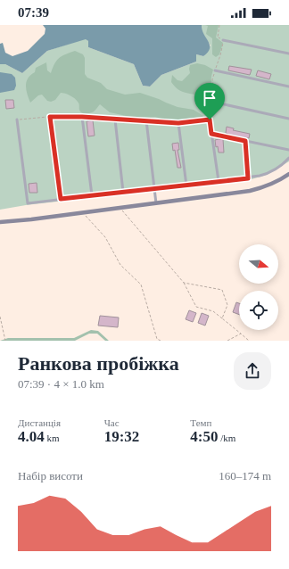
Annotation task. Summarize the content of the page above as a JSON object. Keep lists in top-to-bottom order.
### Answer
{
  "north": "right",
  "page": {
    "status": "07:39",
    "heading": ["Ранкова пробіжка", "07:39 · 4 × 1.0 km"],
    "stats": [
      ["Дистанція", "4.04 km"],
      ["Час", "19:32"],
      ["Темп", "4:50 /km"]
    ],
    "chart": ["Набір висоти", "160–174 m"]
  }
}
